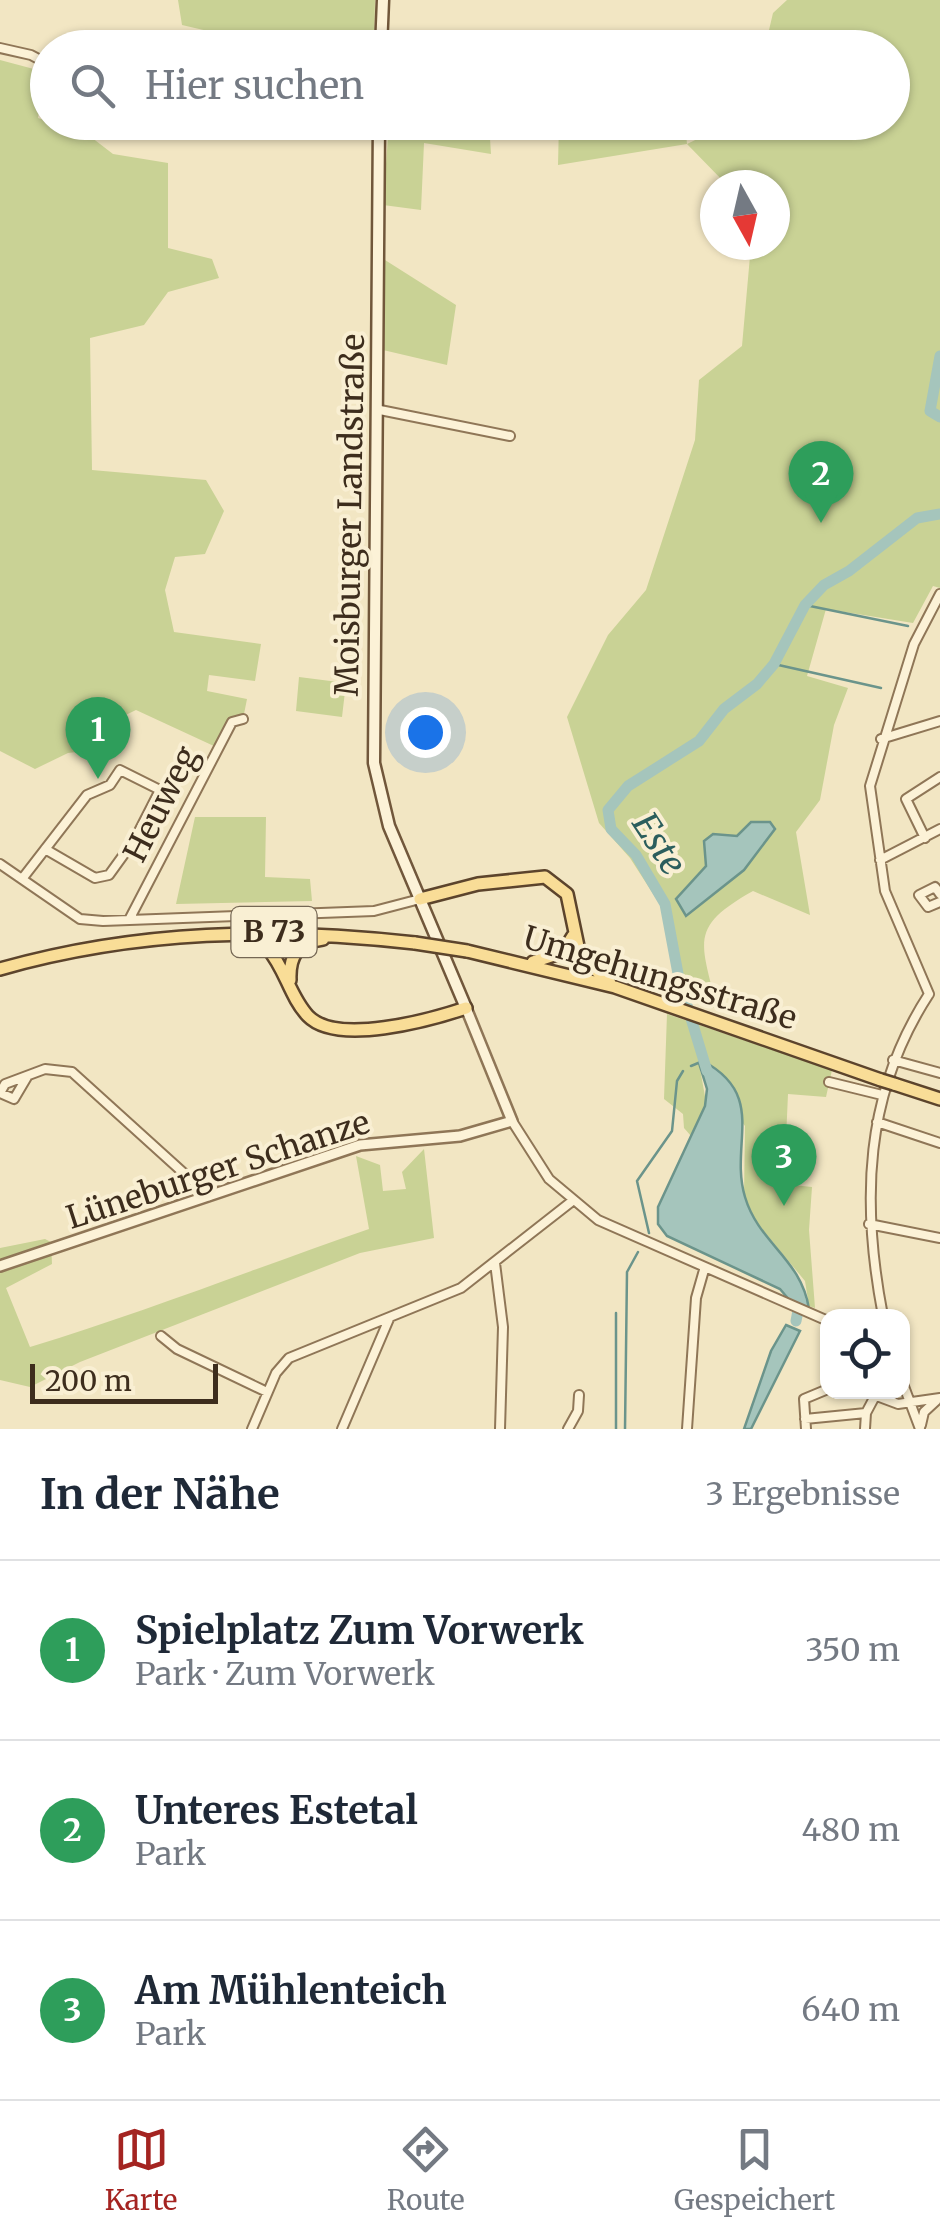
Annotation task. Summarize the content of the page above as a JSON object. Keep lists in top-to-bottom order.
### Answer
{
  "streets": {
    "main road": ["Moisburger Landstraße", "B 73", "Umgehungsstraße"],
    "street": ["Heuweg", "Lüneburger Schanze"]
  },
  "water": ["Este"],
  "scale_bar": "200 m",
  "north": "bottom",
  "page": {
    "search": "Hier suchen",
    "pins": ["2", "1", "3"],
    "scale": "200 m",
    "heading": ["In der Nähe", "3 Ergebnisse"],
    "list": [
      {
        "mark": "1",
        "name": "Spielplatz Zum Vorwerk",
        "note": "Park · Zum Vorwerk",
        "value": "350 m"
      },
      {
        "mark": "2",
        "name": "Unteres Estetal",
        "note": "Park",
        "value": "480 m"
      },
      {
        "mark": "3",
        "name": "Am Mühlenteich",
        "note": "Park",
        "value": "640 m"
      }
    ],
    "nav": ["Karte", "Route", "Gespeichert"]
  }
}
